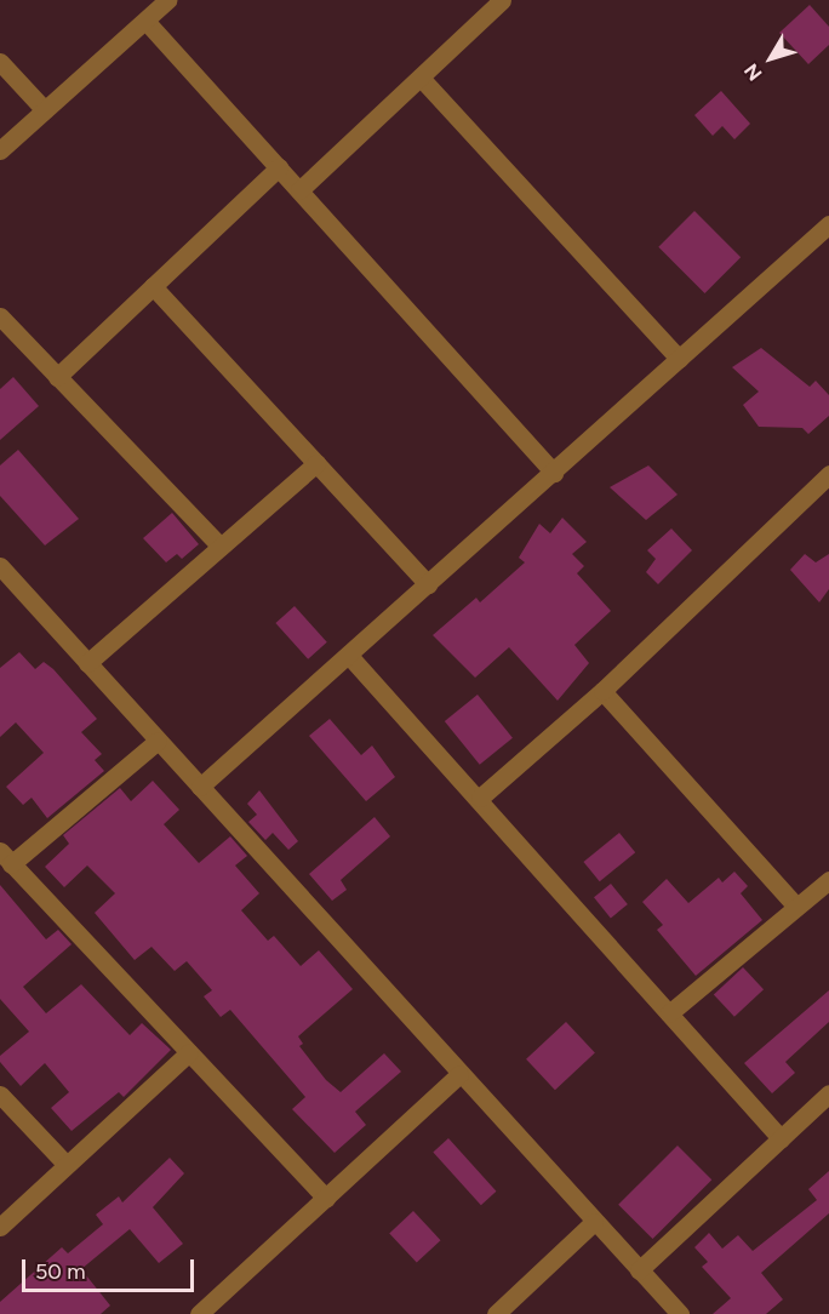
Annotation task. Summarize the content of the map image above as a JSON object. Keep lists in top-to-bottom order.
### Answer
{
  "scale_bar": "50 m",
  "north": "bottom left"
}
